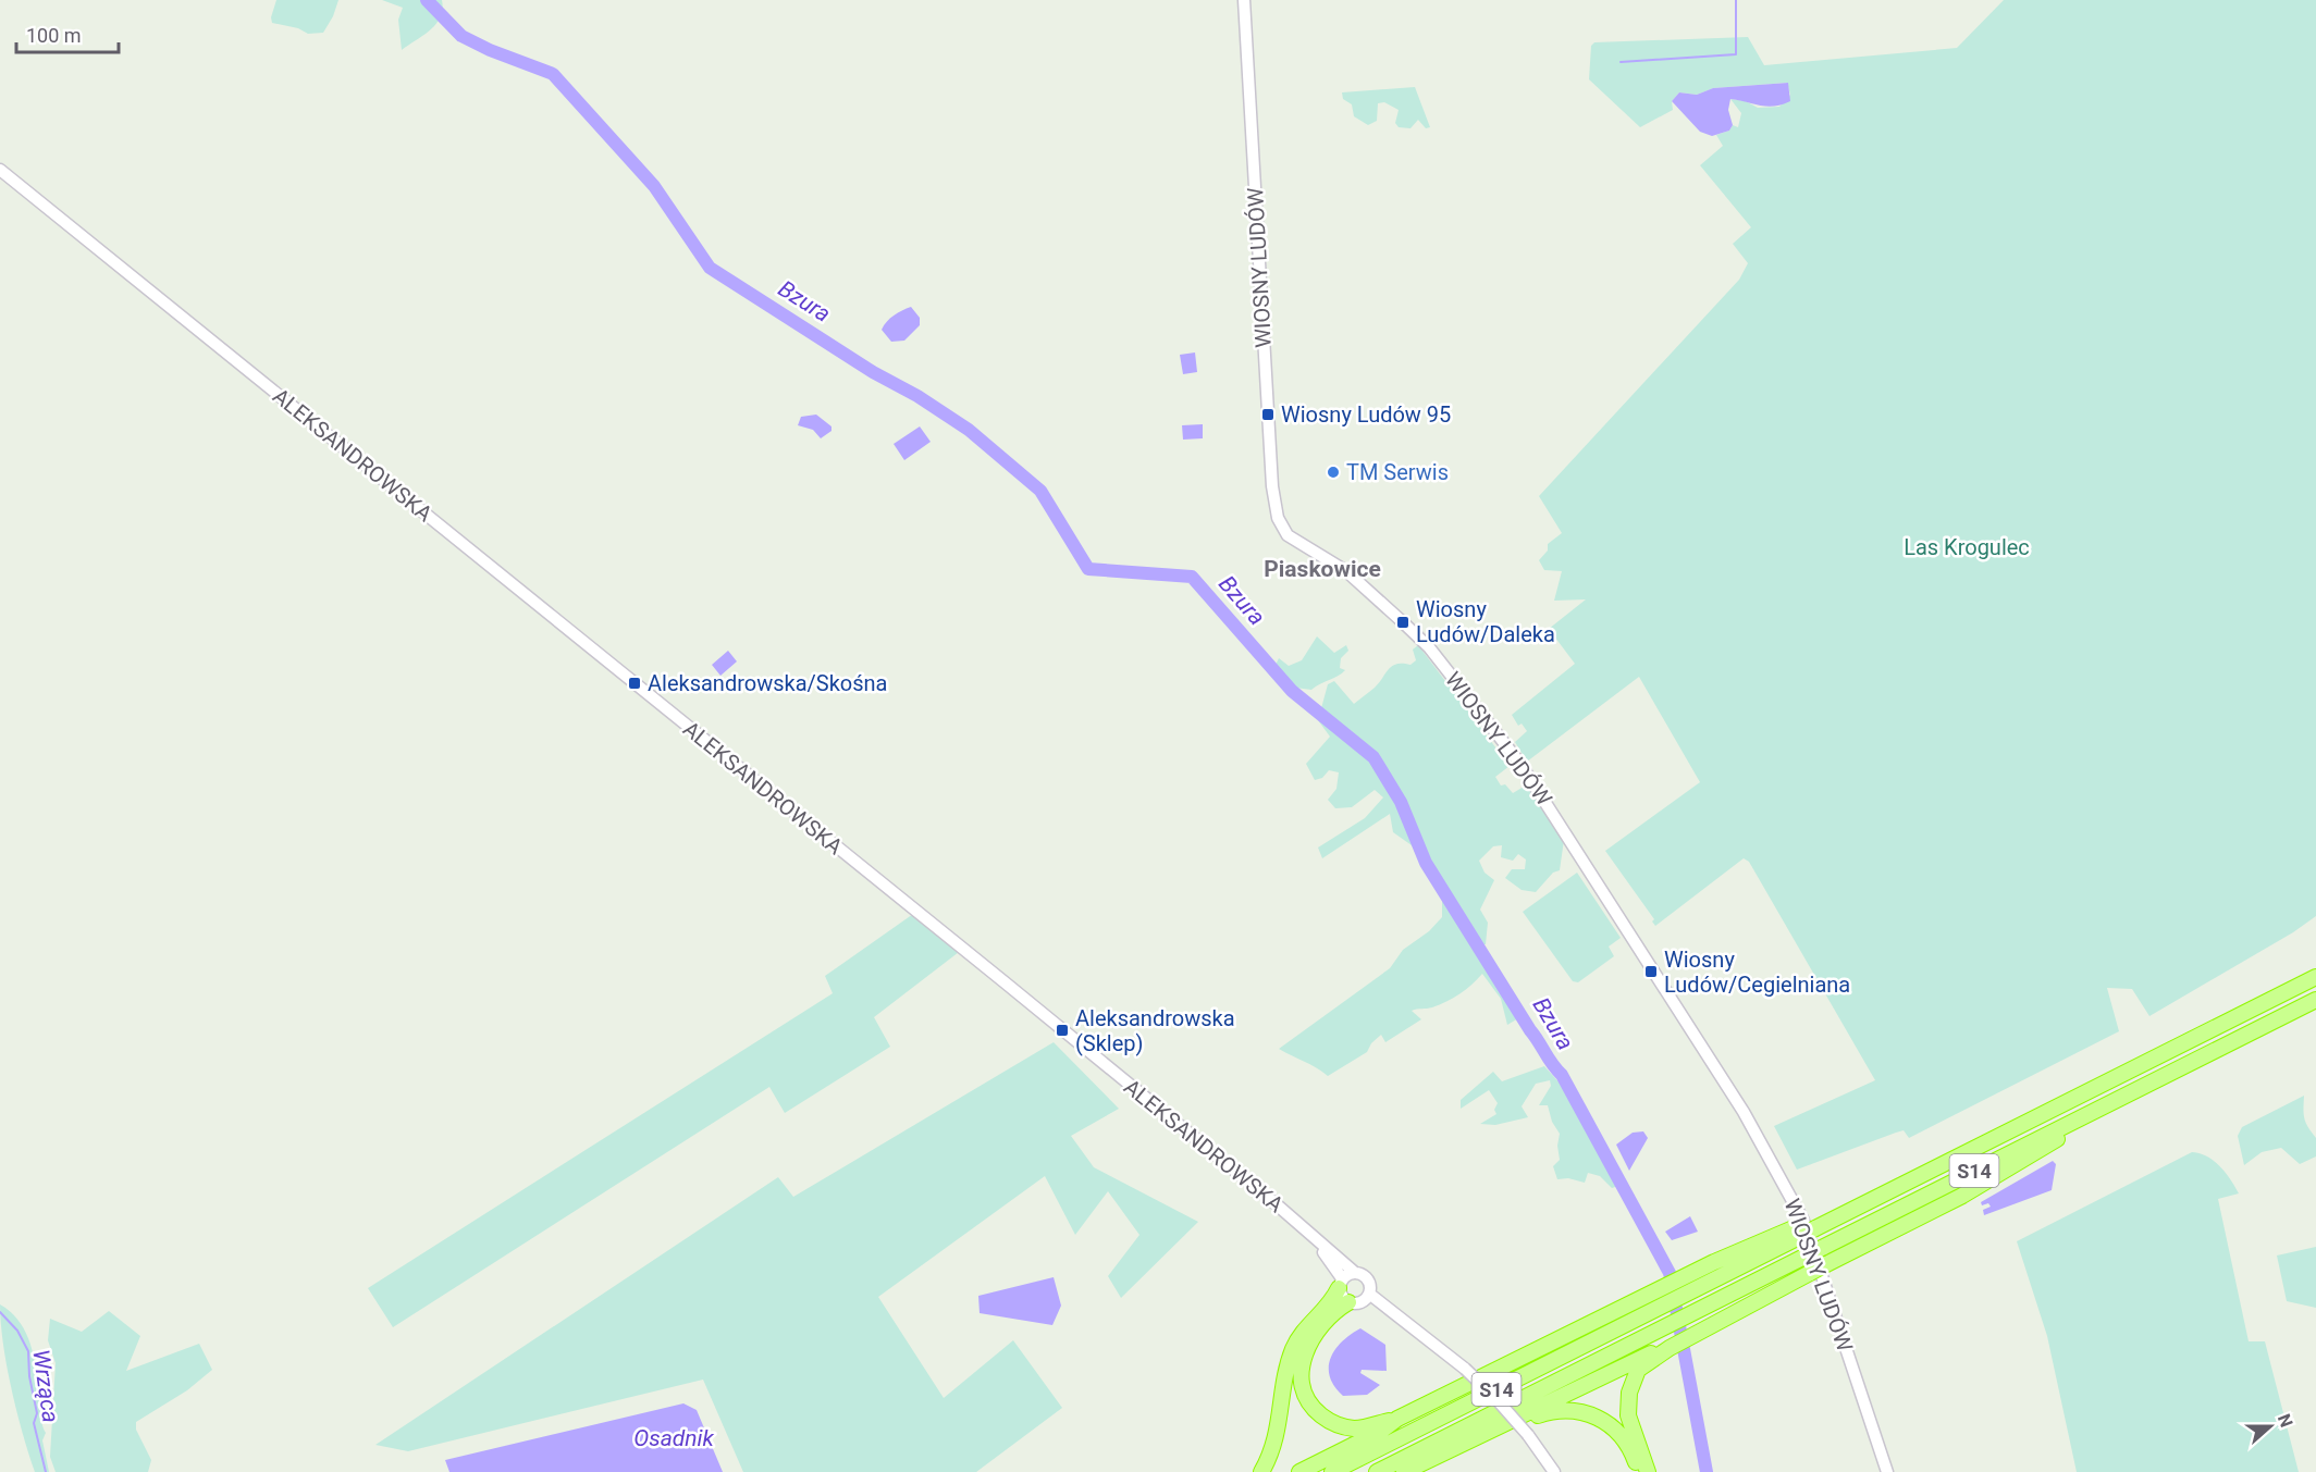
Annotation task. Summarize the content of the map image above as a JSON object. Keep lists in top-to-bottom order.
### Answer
{
  "streets": {
    "highway": ["S14"],
    "main road": ["WIOSNY LUDÓW", "ALEKSANDROWSKA"]
  },
  "districts": ["Piaskowice"],
  "water": ["Bzura", "Wrząca", "Osadnik"],
  "parks": ["Las Krogulec"],
  "places": {
    "transit": [
      "Wiosny Ludów 95",
      "Wiosny Ludów/Daleka",
      "Aleksandrowska/Skośna",
      "Wiosny Ludów/Cegielniana",
      "Aleksandrowska (Sklep)"
    ],
    "other": ["TM Serwis"]
  },
  "scale_bar": "100 m",
  "north": "right"
}
